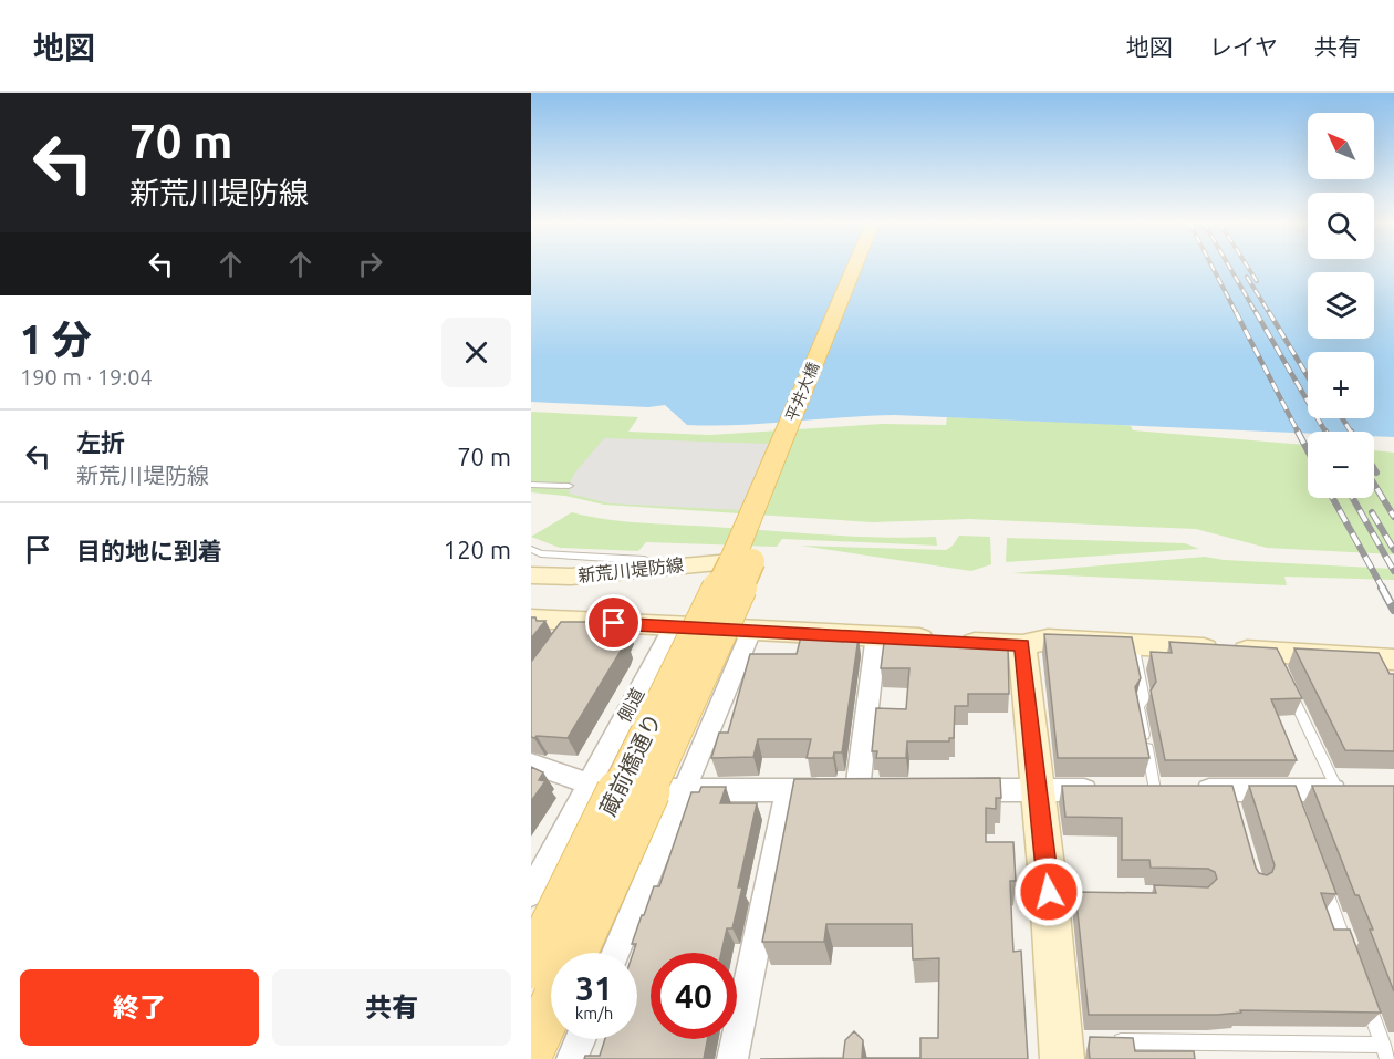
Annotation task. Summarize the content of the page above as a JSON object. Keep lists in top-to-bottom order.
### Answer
{
  "streets": {
    "main road": ["平井大橋", "新荒川堤防線", "蔵前橋通り"],
    "street": ["側道"]
  },
  "crossings": [
    ["平井大橋", "新荒川堤防線"],
    ["平井大橋", "蔵前橋通り"],
    ["新荒川堤防線", "蔵前橋通り"]
  ],
  "north": "top left",
  "page": {
    "header": "地図",
    "nav": ["地図", "レイヤ", "共有"],
    "turn": ["70 m", "新荒川堤防線"],
    "map_buttons": ["+", "−"],
    "heading": ["1 分", "190 m · 19:04"],
    "list": [
      {
        "name": "左折",
        "note": "新荒川堤防線",
        "value": "70 m"
      },
      {
        "name": "目的地に到着",
        "value": "120 m"
      }
    ],
    "speed": "31 km/h",
    "limit": "40",
    "buttons": ["終了", "共有"]
  }
}
